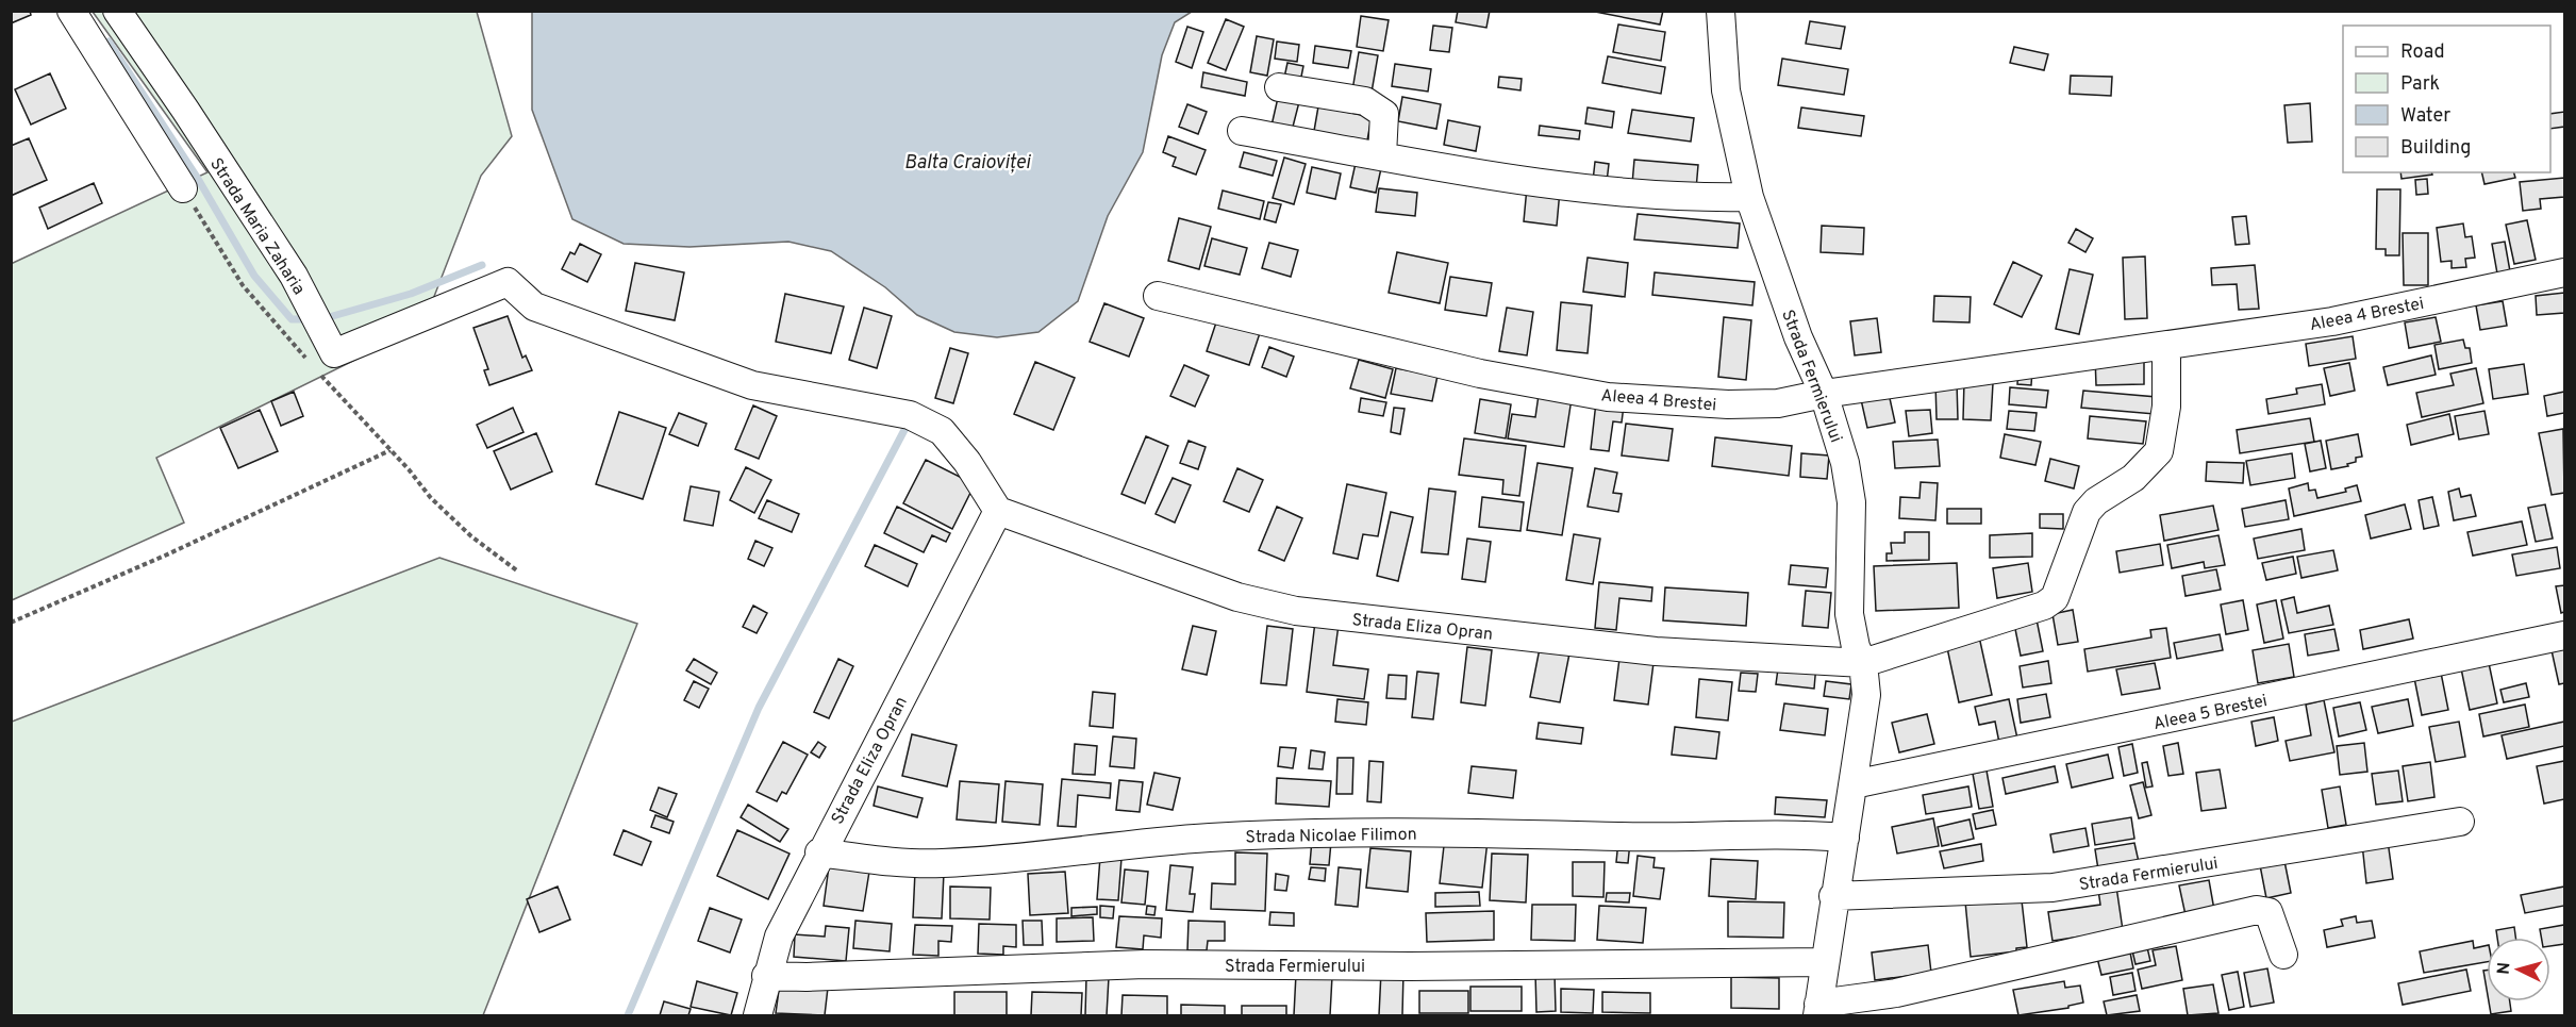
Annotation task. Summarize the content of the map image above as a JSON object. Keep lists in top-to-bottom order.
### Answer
{
  "streets": {
    "street": [
      "Strada Maria Zaharia",
      "Aleea 4 Brestei",
      "Strada Fermierului",
      "Strada Eliza Opran",
      "Aleea 5 Brestei",
      "Strada Nicolae Filimon"
    ]
  },
  "crossings": [
    ["Strada Maria Zaharia", "Strada Eliza Opran"],
    ["Aleea 4 Brestei", "Strada Fermierului"],
    ["Strada Fermierului", "Strada Eliza Opran"],
    ["Strada Fermierului", "Aleea 5 Brestei"],
    ["Strada Fermierului", "Strada Nicolae Filimon"],
    ["Strada Eliza Opran", "Strada Nicolae Filimon"]
  ],
  "water": ["Balta Craioviței"],
  "legend": [
    "Road",
    "Park",
    "Water",
    "Building"
  ],
  "north": "left"
}
